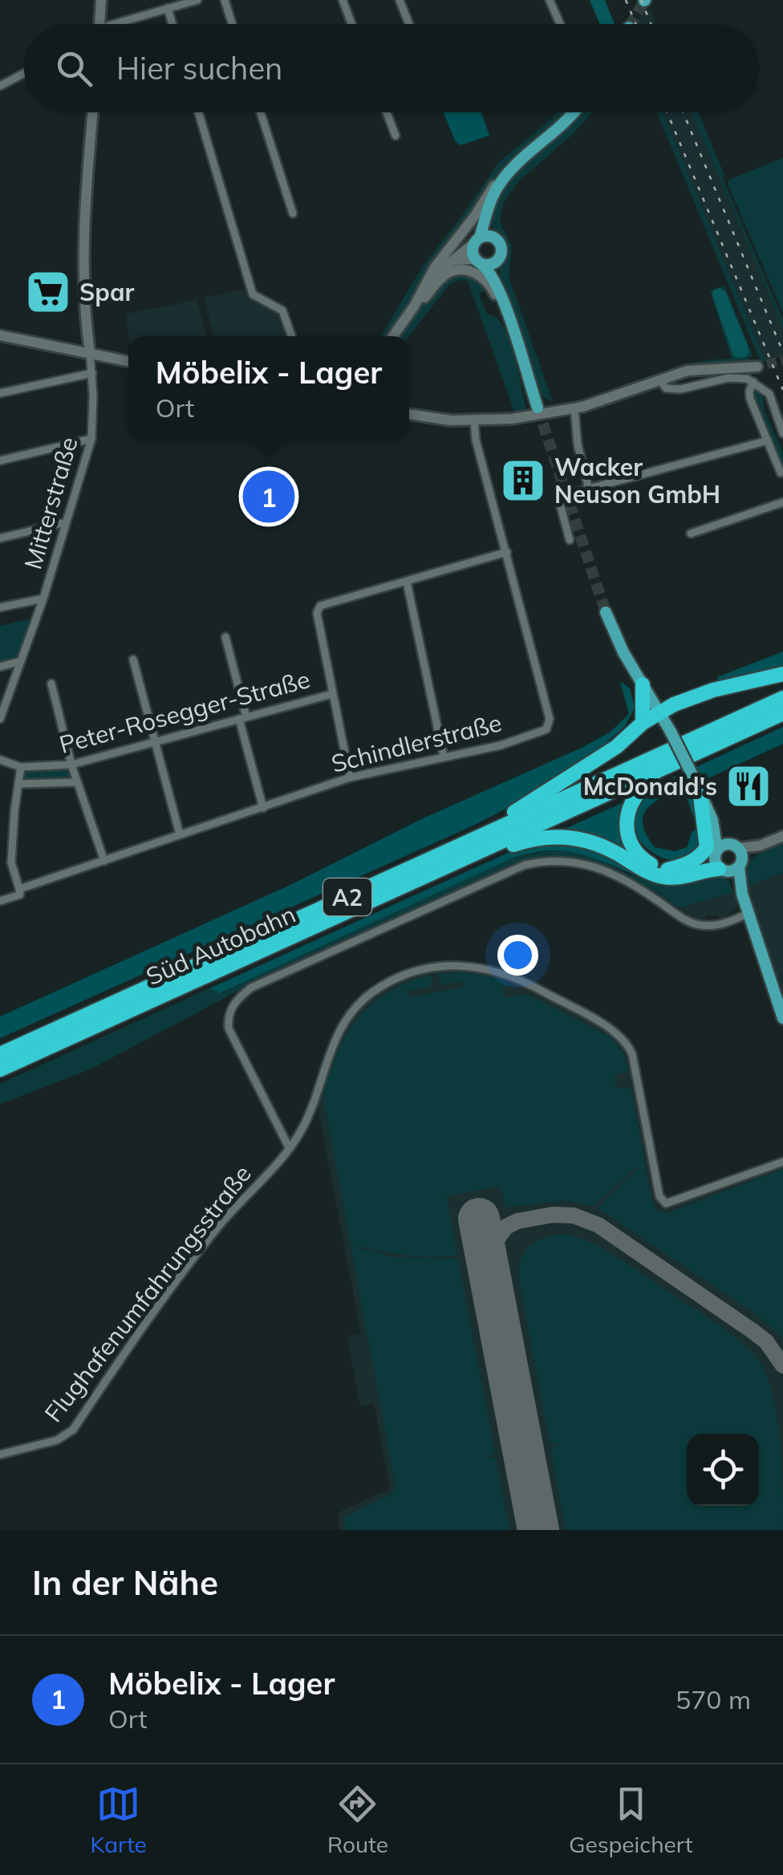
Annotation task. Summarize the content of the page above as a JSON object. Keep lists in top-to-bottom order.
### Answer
{
  "streets": {
    "highway": ["A2", "Süd Autobahn"],
    "main road": ["Mitterstraße"],
    "street": ["Peter-Rosegger-Straße", "Schindlerstraße", "Flughafenumfahrungsstraße"]
  },
  "places": {
    "supermarket": ["Spar"],
    "building": ["Wacker Neuson GmbH"],
    "restaurant": ["McDonald's"]
  },
  "page": {
    "search": "Hier suchen",
    "popup": ["Möbelix - Lager", "Ort"],
    "pins": "1",
    "heading": "In der Nähe",
    "list": [
      {
        "mark": "1",
        "name": "Möbelix - Lager",
        "note": "Ort",
        "value": "570 m"
      }
    ],
    "nav": ["Karte", "Route", "Gespeichert"]
  }
}
